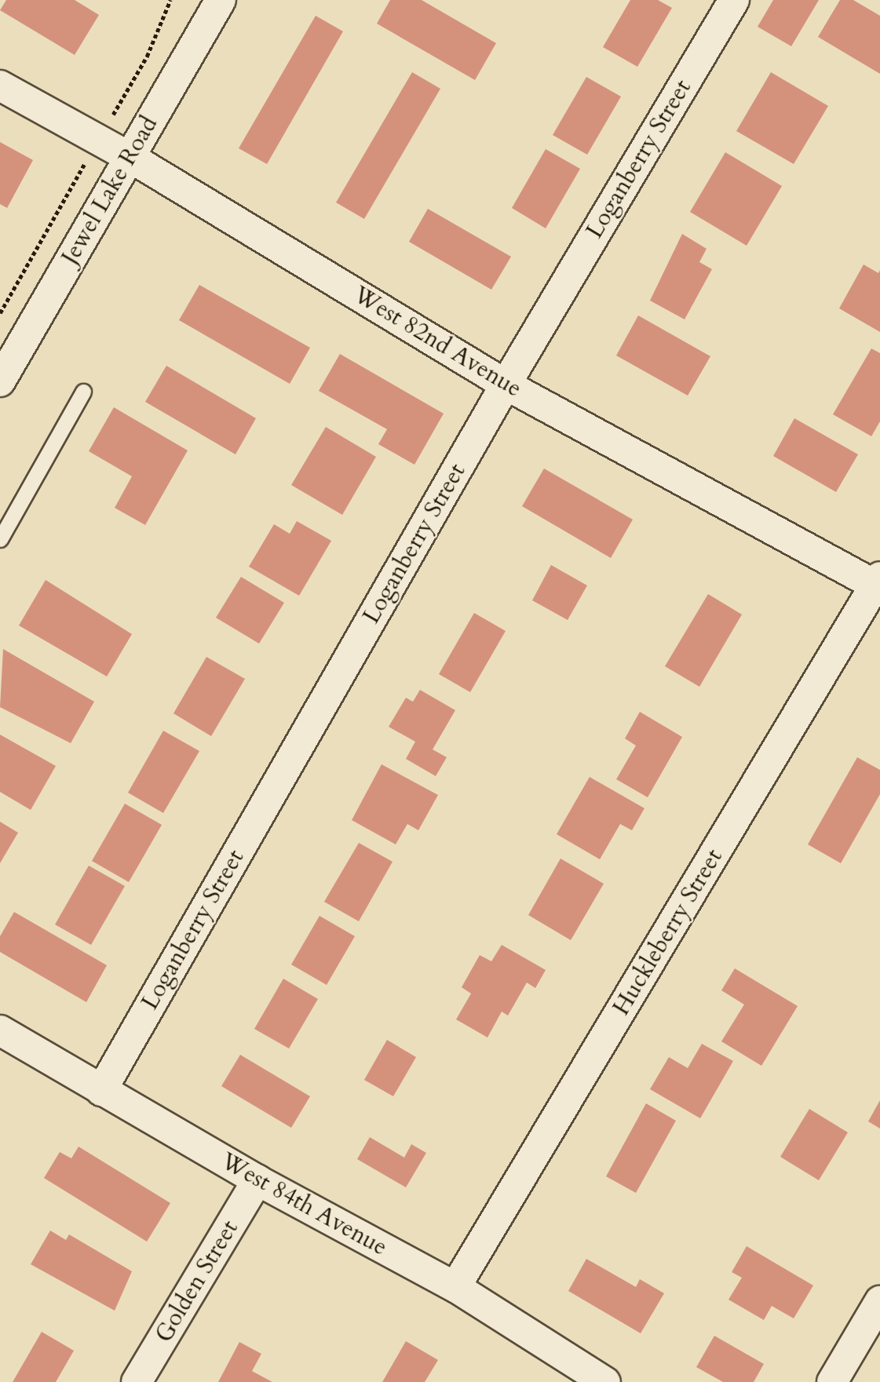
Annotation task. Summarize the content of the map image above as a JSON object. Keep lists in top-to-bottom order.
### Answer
{
  "streets": {
    "street": [
      "Loganberry Street",
      "Jewel Lake Road",
      "West 82nd Avenue",
      "Huckleberry Street",
      "West 84th Avenue",
      "Golden Street"
    ]
  },
  "crossings": [
    ["Loganberry Street", "West 82nd Avenue"],
    ["Loganberry Street", "West 84th Avenue"],
    ["Jewel Lake Road", "West 82nd Avenue"],
    ["West 82nd Avenue", "Huckleberry Street"],
    ["Huckleberry Street", "West 84th Avenue"],
    ["West 84th Avenue", "Golden Street"]
  ]
}
